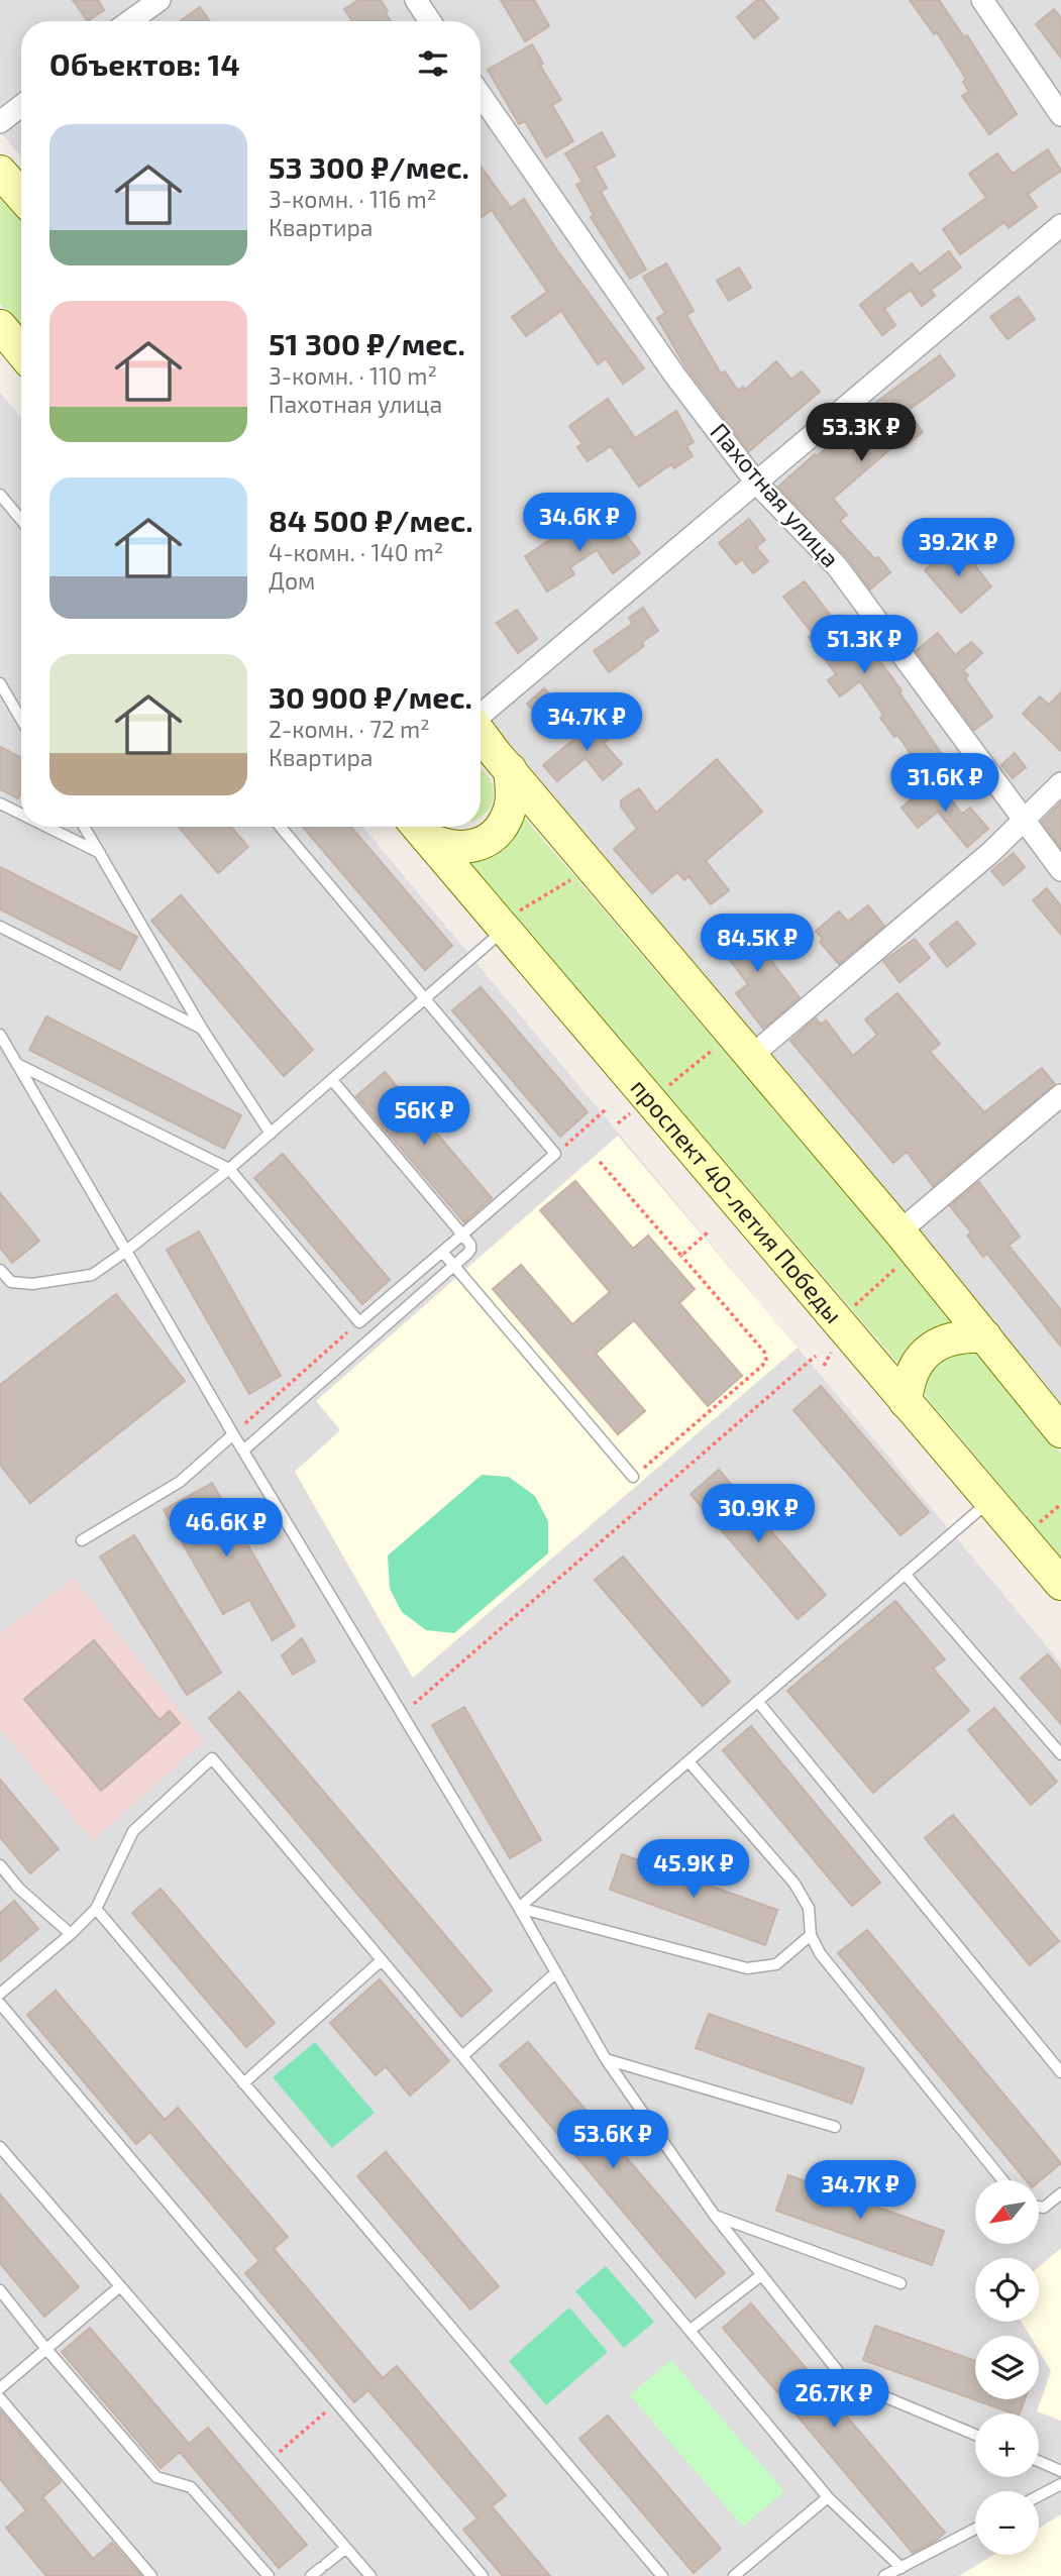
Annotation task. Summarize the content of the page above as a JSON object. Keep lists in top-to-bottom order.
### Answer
{
  "streets": {
    "main road": ["проспект 40-летия Победы"],
    "street": ["Пахотная улица"]
  },
  "north": "bottom left",
  "page": {
    "heading": "Объектов: 14",
    "list": [
      {
        "name": "53 300 ₽/мес.",
        "note": "3-комн. · 116 m² · Квартира"
      },
      {
        "name": "51 300 ₽/мес.",
        "note": "3-комн. · 110 m² · Пахотная улица"
      },
      {
        "name": "84 500 ₽/мес.",
        "note": "4-комн. · 140 m² · Дом"
      },
      {
        "name": "30 900 ₽/мес.",
        "note": "2-комн. · 72 m² · Квартира"
      }
    ],
    "price": [
      "53.3K ₽",
      "34.6K ₽",
      "39.2K ₽",
      "51.3K ₽",
      "34.7K ₽",
      "31.6K ₽",
      "84.5K ₽",
      "56K ₽",
      "30.9K ₽",
      "46.6K ₽",
      "45.9K ₽",
      "53.6K ₽",
      "34.7K ₽",
      "26.7K ₽"
    ],
    "map_buttons": ["+", "−"]
  }
}
